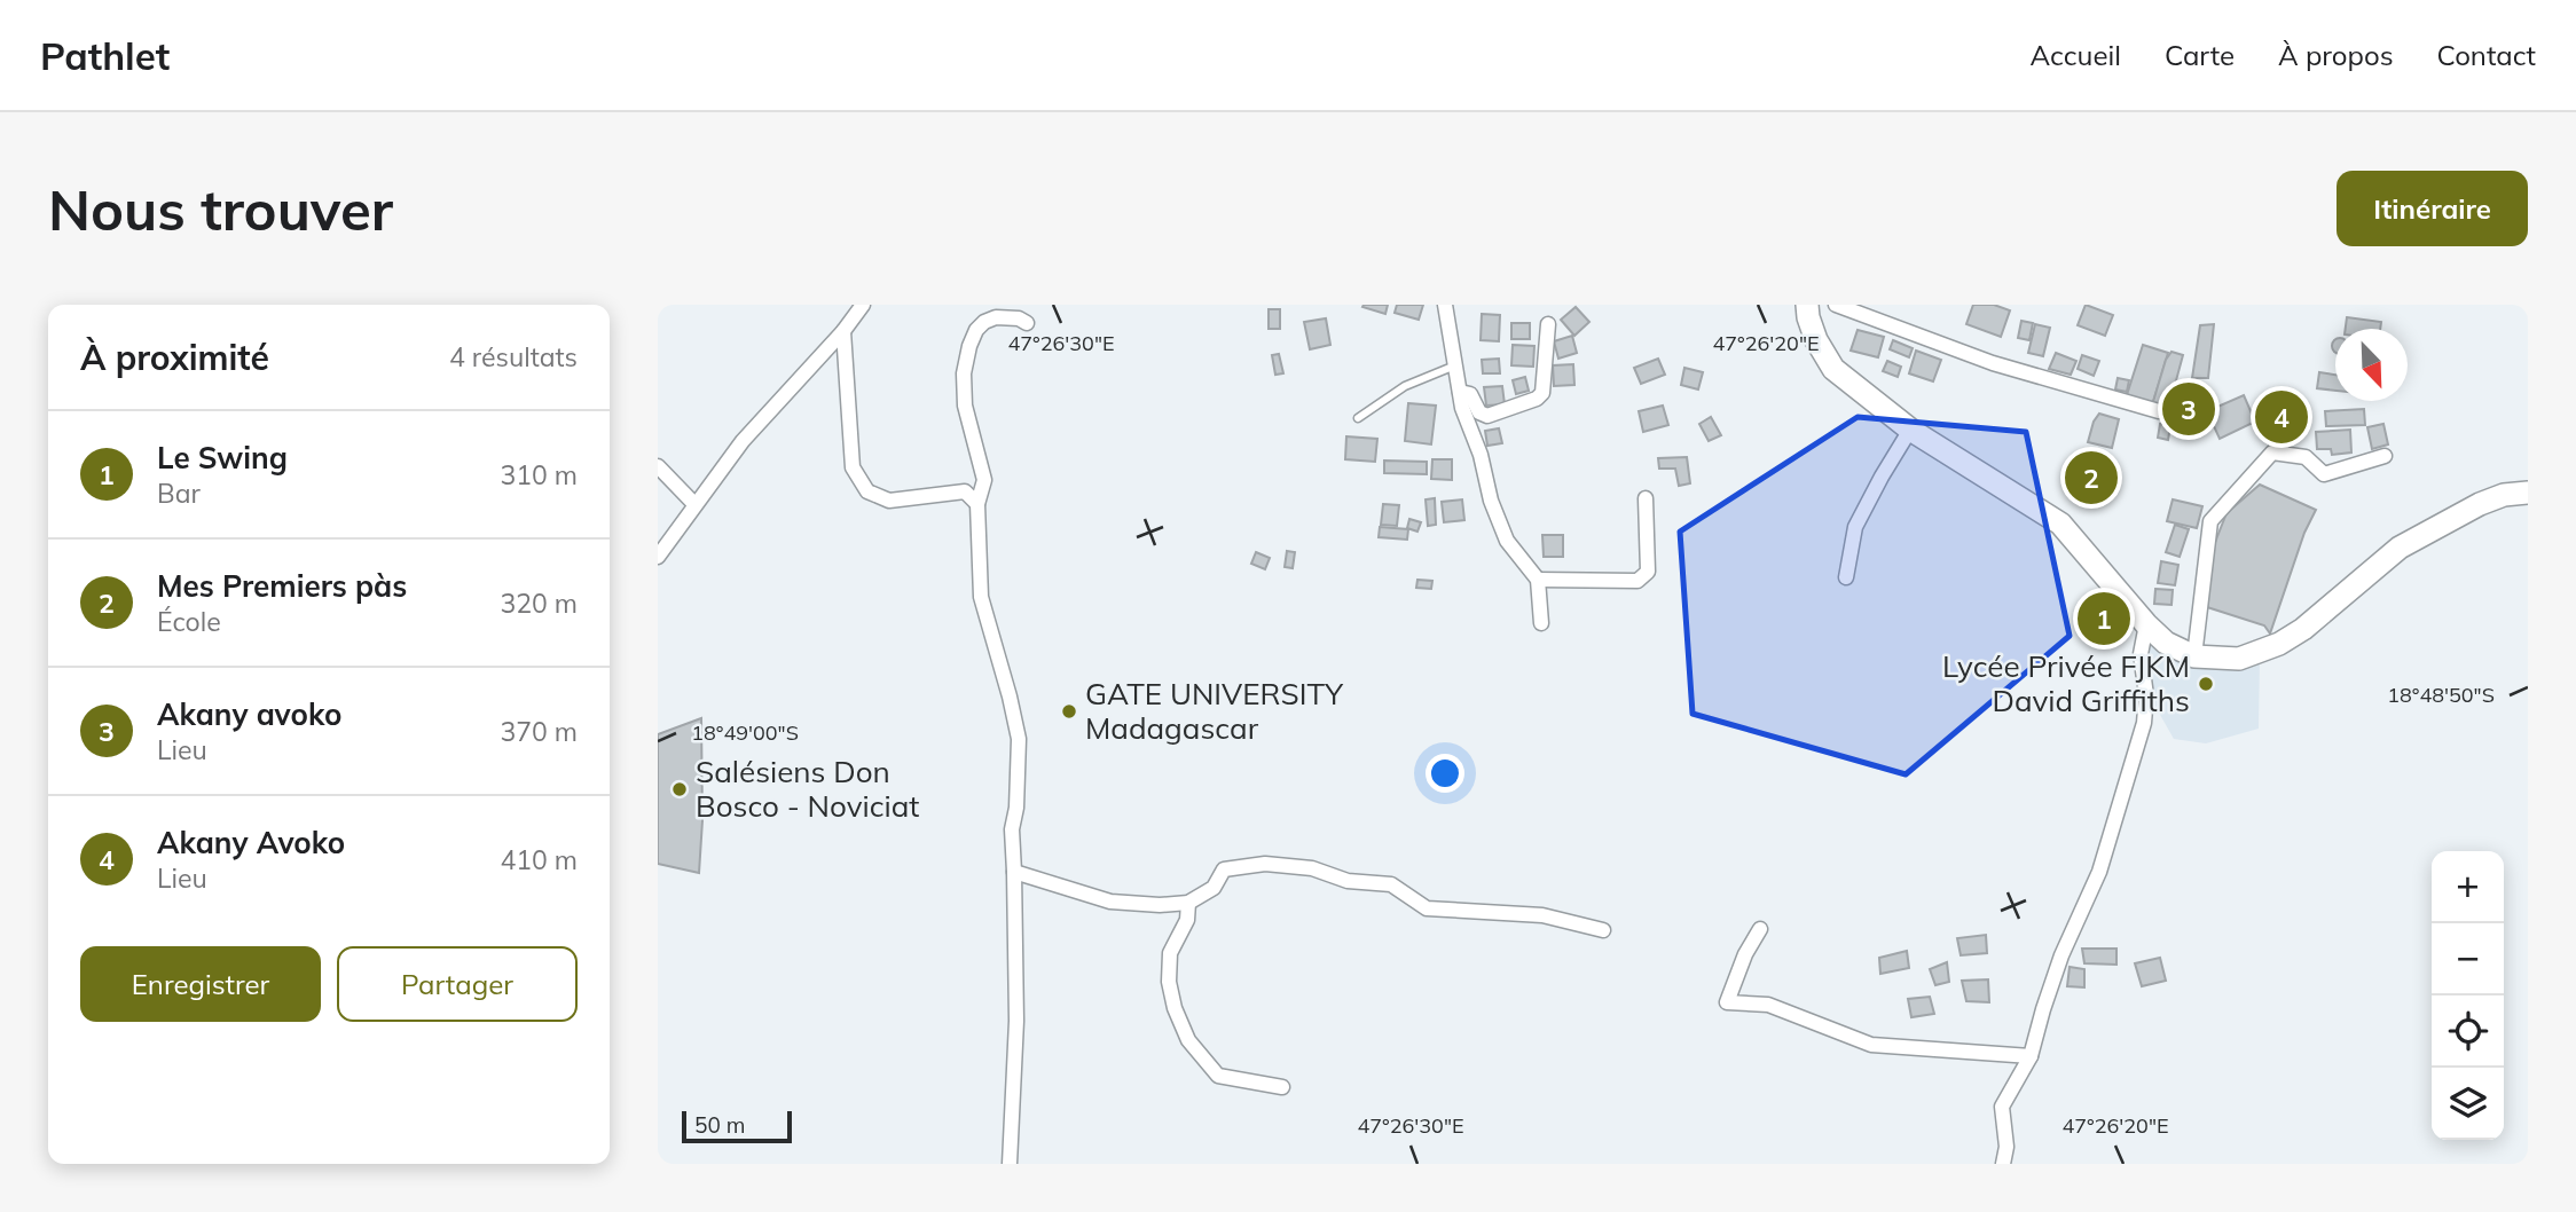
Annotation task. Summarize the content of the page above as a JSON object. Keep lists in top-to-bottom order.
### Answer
{
  "places": ["Lycée Privée FJKM David Griffiths", "GATE UNIVERSITY Madagascar", "Salésiens Don Bosco - Noviciat"],
  "scale_bar": "50 m",
  "north": "bottom right",
  "page": {
    "header": "Pathlet",
    "nav": [
      "Accueil",
      "Carte",
      "À propos",
      "Contact"
    ],
    "buttons": [
      "Itinéraire",
      ["Enregistrer", "Partager"]
    ],
    "title": "Nous trouver",
    "heading": ["À proximité", "4 résultats"],
    "pins": [
      "3",
      "4",
      "2",
      "1"
    ],
    "list": [
      {
        "mark": "1",
        "name": "Le Swing",
        "note": "Bar",
        "value": "310 m"
      },
      {
        "mark": "2",
        "name": "Mes Premiers pàs",
        "note": "École",
        "value": "320 m"
      },
      {
        "mark": "3",
        "name": "Akany avoko",
        "note": "Lieu",
        "value": "370 m"
      },
      {
        "mark": "4",
        "name": "Akany Avoko",
        "note": "Lieu",
        "value": "410 m"
      }
    ],
    "map_buttons": ["+", "−"],
    "scale": "50 m"
  },
  "coordinates": [
    "47°26'30\"E",
    "47°26'20\"E",
    "18°48'50\"S",
    "18°49'00\"S"
  ]
}
